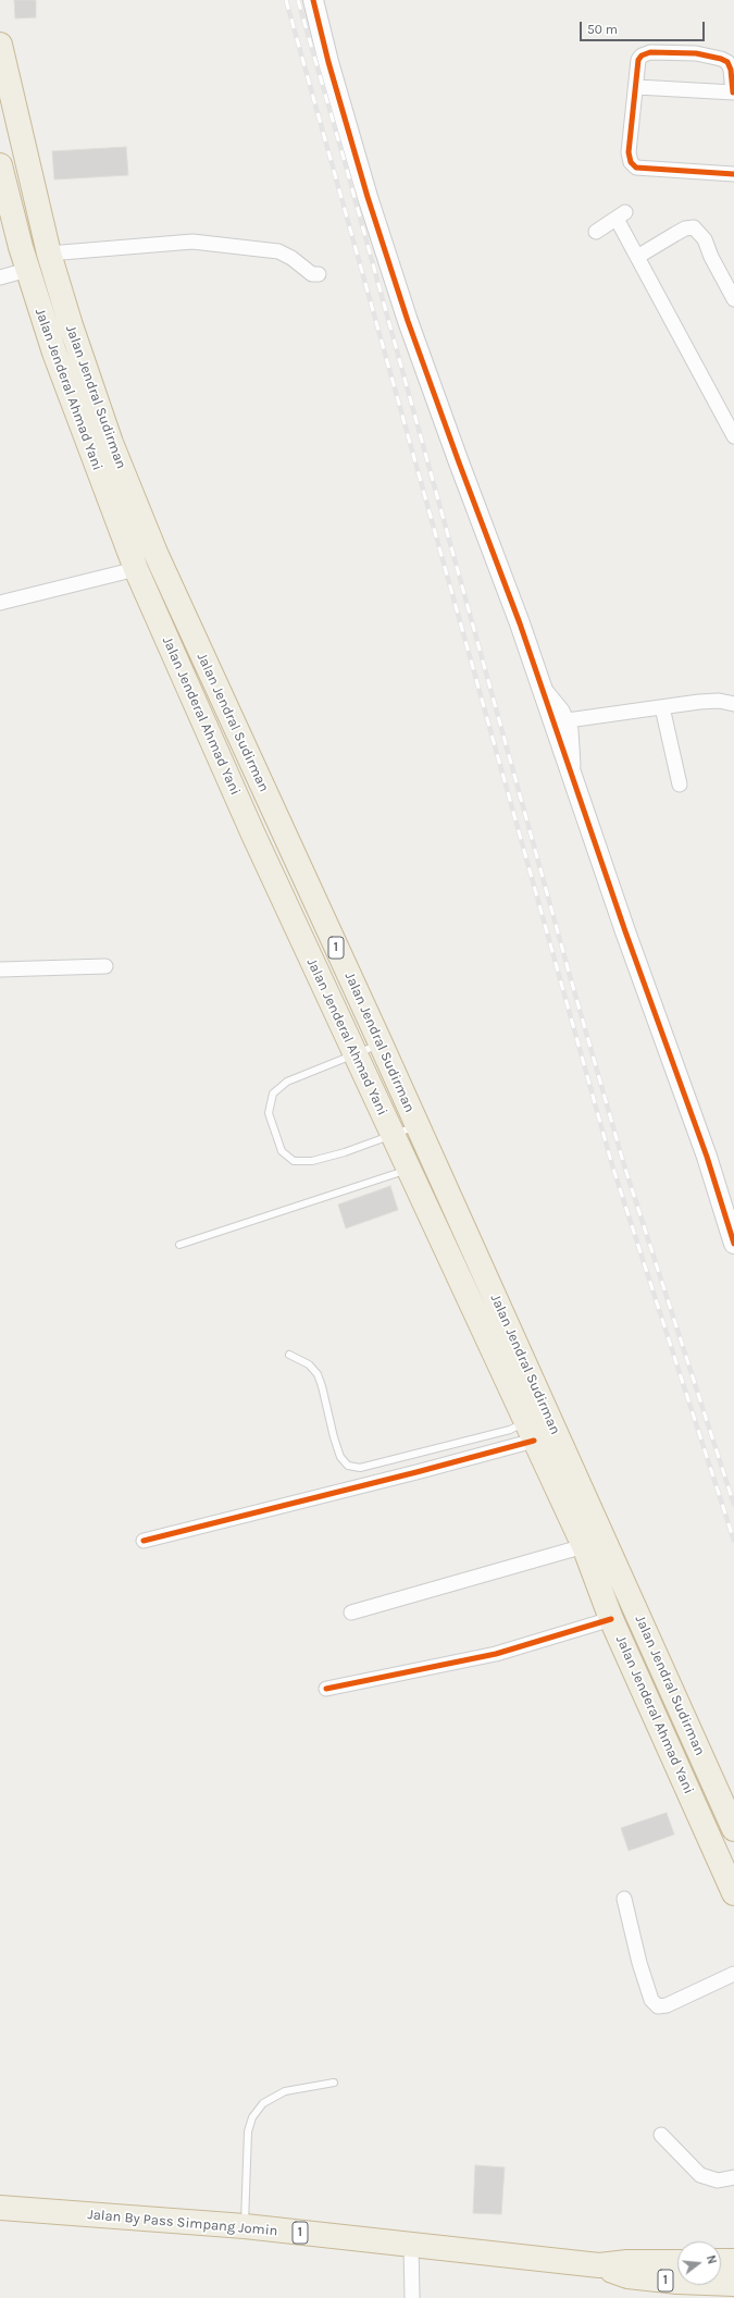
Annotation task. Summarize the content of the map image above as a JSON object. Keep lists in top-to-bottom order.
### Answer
{
  "streets": {
    "highway": [
      "Jalan Jenderal Ahmad Yani",
      "Jalan Jendral Sudirman",
      "1",
      "Jalan By Pass Simpang Jomin"
    ]
  },
  "scale_bar": "50 m",
  "north": "right"
}
